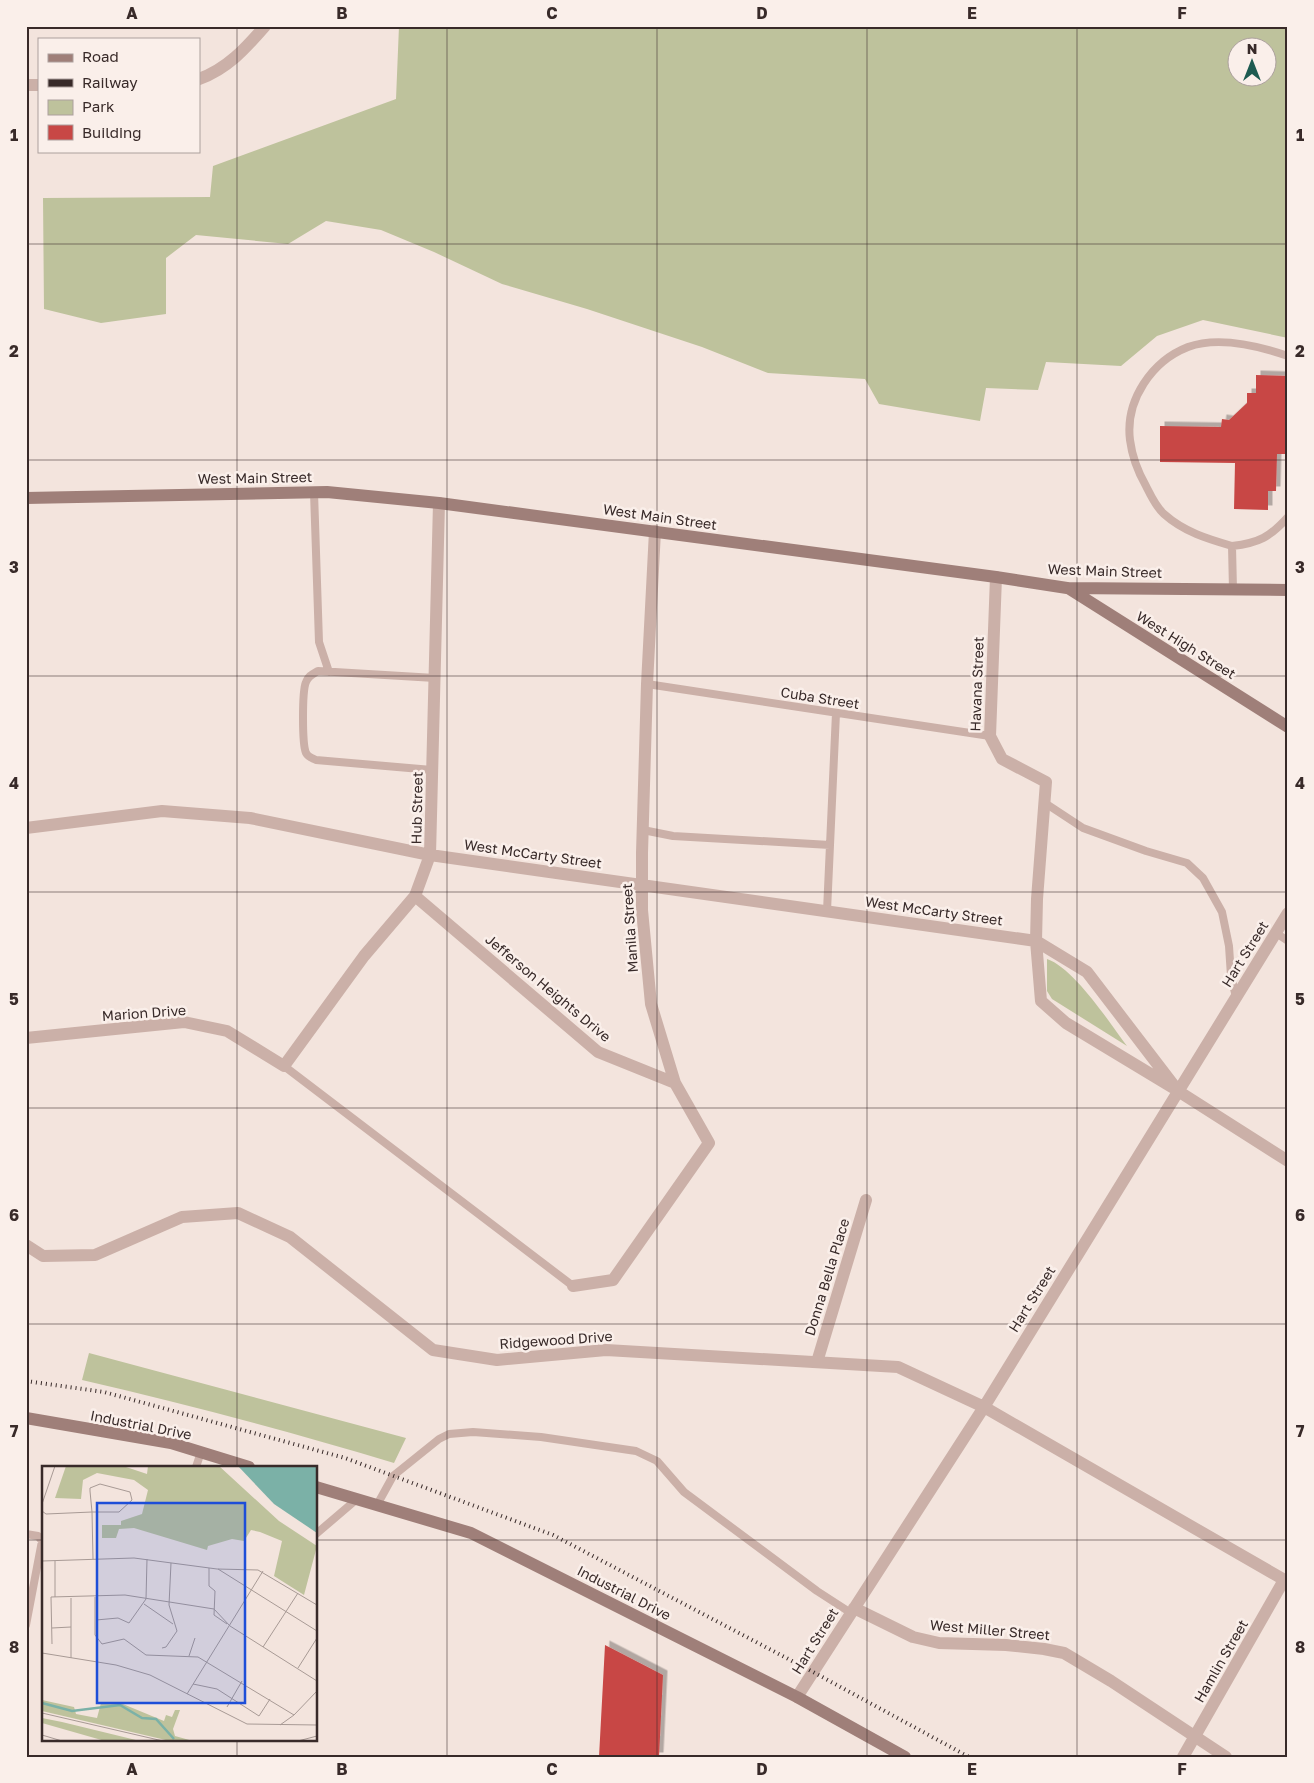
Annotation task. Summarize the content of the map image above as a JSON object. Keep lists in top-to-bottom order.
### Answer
{
  "streets": {
    "main road": ["West Main Street", "West High Street", "Industrial Drive"],
    "street": [
      "Havana Street",
      "Hub Street",
      "West McCarty Street",
      "Manila Street",
      "Hart Street",
      "Jefferson Heights Drive",
      "Marion Drive",
      "Donna Bella Place",
      "Ridgewood Drive",
      "West Miller Street",
      "Hamlin Street"
    ],
    "lane": ["Cuba Street"]
  },
  "crossings": [
    ["West Main Street", "West High Street"],
    ["West Main Street", "Havana Street"],
    ["West Main Street", "Hub Street"],
    ["West Main Street", "Manila Street"],
    ["Havana Street", "Cuba Street"],
    ["Havana Street", "West McCarty Street"],
    ["Cuba Street", "Manila Street"],
    ["Hub Street", "West McCarty Street"],
    ["Hub Street", "Jefferson Heights Drive"],
    ["Hub Street", "Marion Drive"],
    ["West McCarty Street", "Manila Street"],
    ["West McCarty Street", "Hart Street"],
    ["Manila Street", "Jefferson Heights Drive"],
    ["Hart Street", "Ridgewood Drive"],
    ["Hart Street", "Industrial Drive"],
    ["Hart Street", "West Miller Street"],
    ["Donna Bella Place", "Ridgewood Drive"],
    ["West Miller Street", "Hamlin Street"]
  ],
  "legend": [
    "Road",
    "Railway",
    "Park",
    "Building"
  ],
  "north": "top",
  "grid": {
    "columns": [
      "A",
      "B",
      "C",
      "D",
      "E",
      "F"
    ],
    "rows": [
      "1",
      "2",
      "3",
      "4",
      "5",
      "6",
      "7",
      "8"
    ]
  }
}
